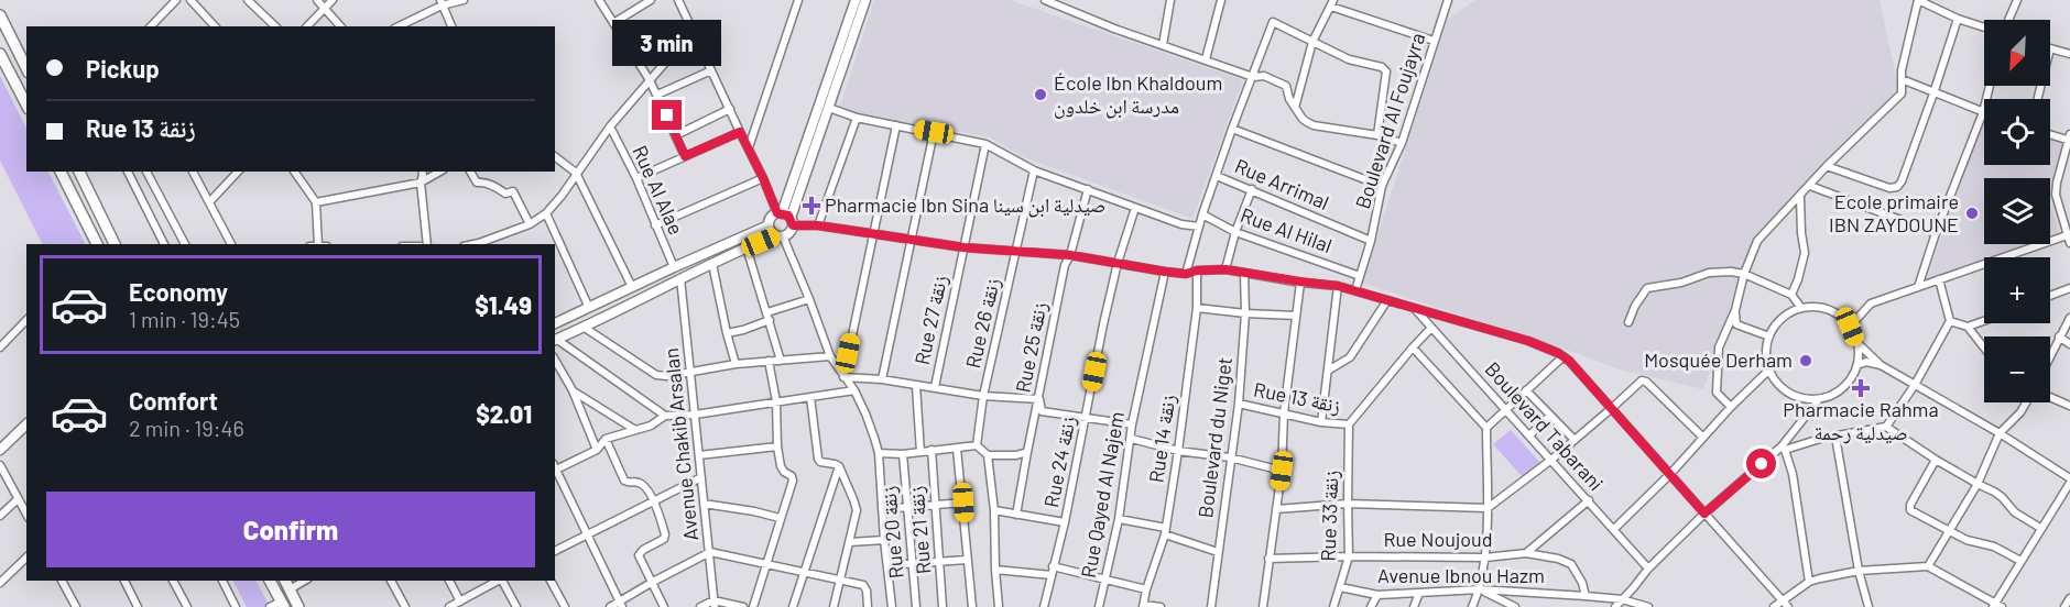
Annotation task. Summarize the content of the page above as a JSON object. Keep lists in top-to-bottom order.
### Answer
{
  "streets": {
    "street": [
      "Boulevard Al Foujayra",
      "Rue Arrimal",
      "Rue Al Alae",
      "Rue Al Hilal",
      "Rue 27 زنقة",
      "Rue 26 زنقة",
      "Rue 25 زنقة",
      "Rue 13 زنقة",
      "Boulevard Tabarani",
      "Boulevard du Niget",
      "Rue 14 زنقة",
      "Avenue Chakib Arsalan",
      "Rue 24 زنقة",
      "Rue Qayed Al Najem",
      "Rue 33 زنقة",
      "Rue 21 زنقة",
      "Rue 20 زنقة",
      "Rue Noujoud",
      "Avenue Ibnou Hazm"
    ]
  },
  "crossings": [
    ["Boulevard Al Foujayra", "Rue Arrimal"],
    ["Boulevard Al Foujayra", "Rue Al Hilal"],
    ["Rue 13 زنقة", "Boulevard du Niget"],
    ["Rue 13 زنقة", "Rue 33 زنقة"],
    ["Rue 33 زنقة", "Rue Noujoud"],
    ["Rue 33 زنقة", "Avenue Ibnou Hazm"],
    ["Rue Noujoud", "Avenue Ibnou Hazm"]
  ],
  "places": {
    "other": ["École Ibn Khaldoum مدرسة ابن خلدون", "Ecole primaire IBN ZAYDOUNE", "Mosquée Derham"],
    "health": ["Pharmacie Ibn Sina صيدلية ابن سينا", "Pharmacie Rahma صيدلية رحمة"]
  },
  "north": "bottom left",
  "page": {
    "map_buttons": ["+", "−"],
    "bubble": "3 min",
    "banner": ["Pickup", "Rue 13 زنقة"],
    "list": [
      {
        "name": "Economy",
        "note": "1 min · 19:45",
        "value": "$1.49"
      },
      {
        "name": "Comfort",
        "note": "2 min · 19:46",
        "value": "$2.01"
      }
    ],
    "buttons": "Confirm"
  }
}
